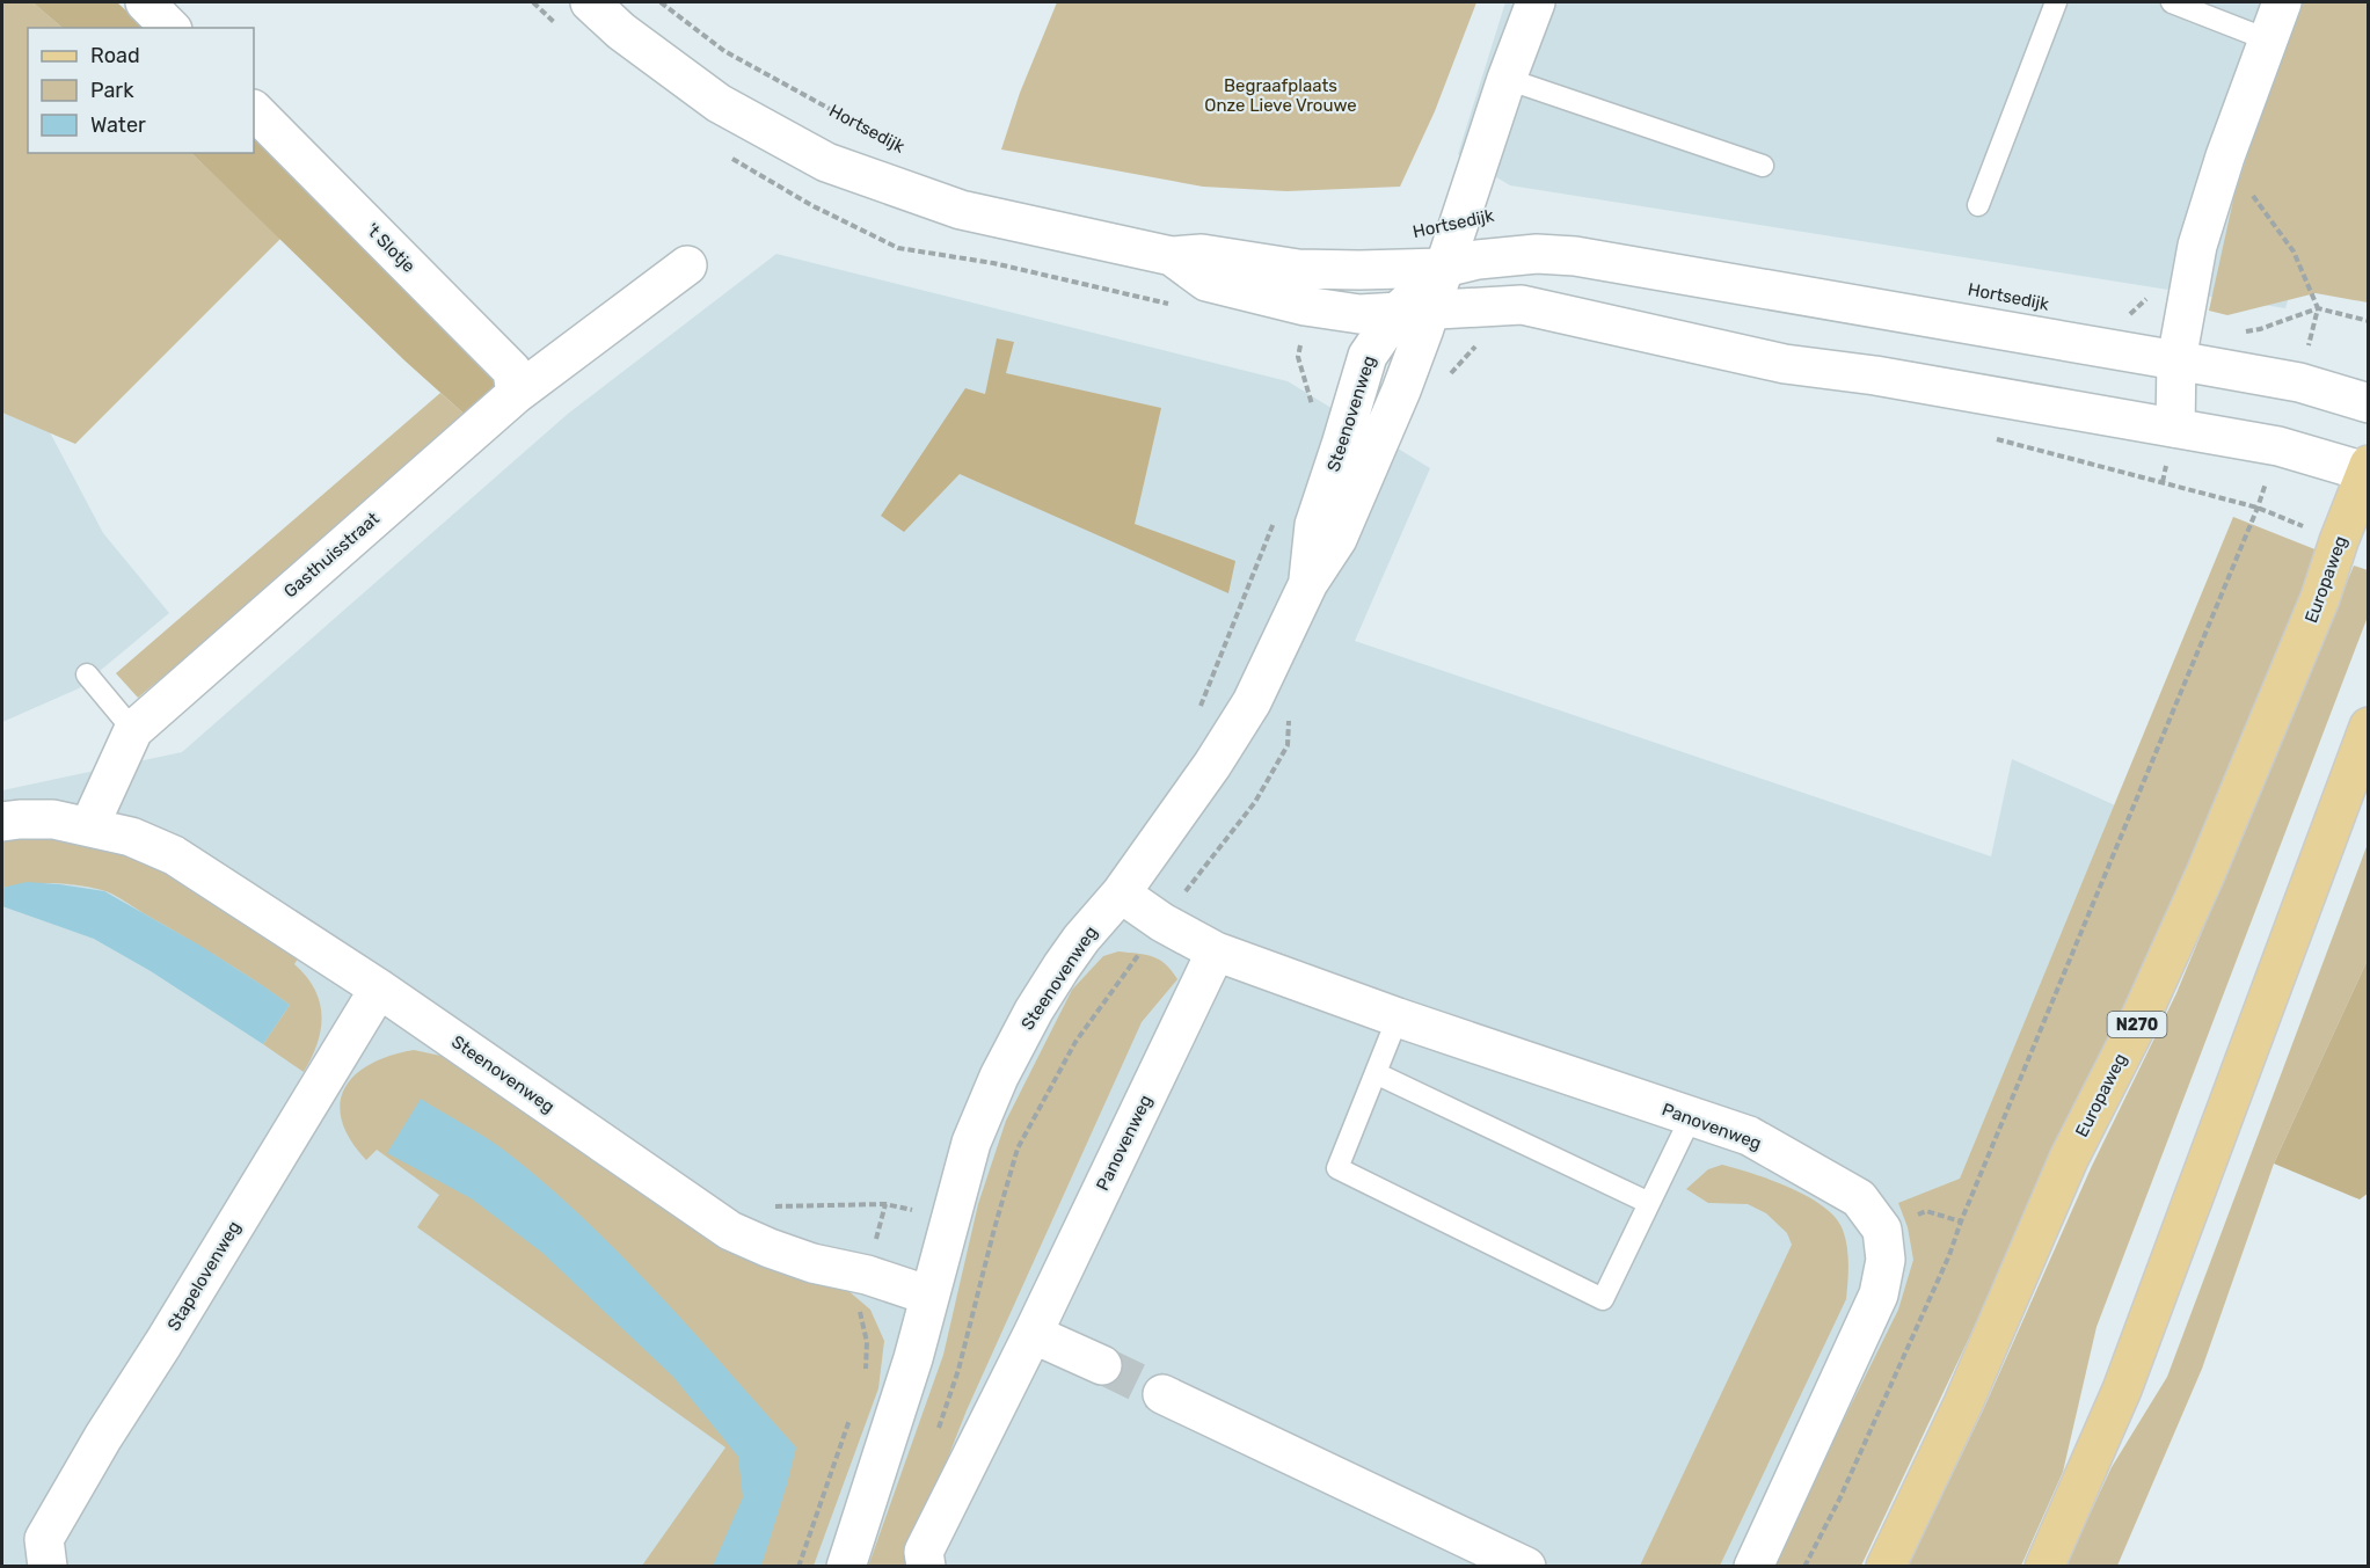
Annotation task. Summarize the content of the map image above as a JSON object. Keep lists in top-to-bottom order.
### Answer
{
  "streets": {
    "main road": ["Europaweg", "N270"],
    "street": [
      "Hortsedijk",
      "'t Slotje",
      "Steenovenweg",
      "Gasthuisstraat",
      "Panovenweg",
      "Stapelovenweg"
    ]
  },
  "crossings": [
    ["Hortsedijk", "Steenovenweg"],
    ["Hortsedijk", "Europaweg"],
    ["'t Slotje", "Gasthuisstraat"],
    ["Steenovenweg", "Gasthuisstraat"],
    ["Steenovenweg", "Panovenweg"],
    ["Steenovenweg", "Stapelovenweg"]
  ],
  "parks": ["Begraafplaats Onze Lieve Vrouwe"],
  "legend": ["Road", "Park", "Water"]
}
